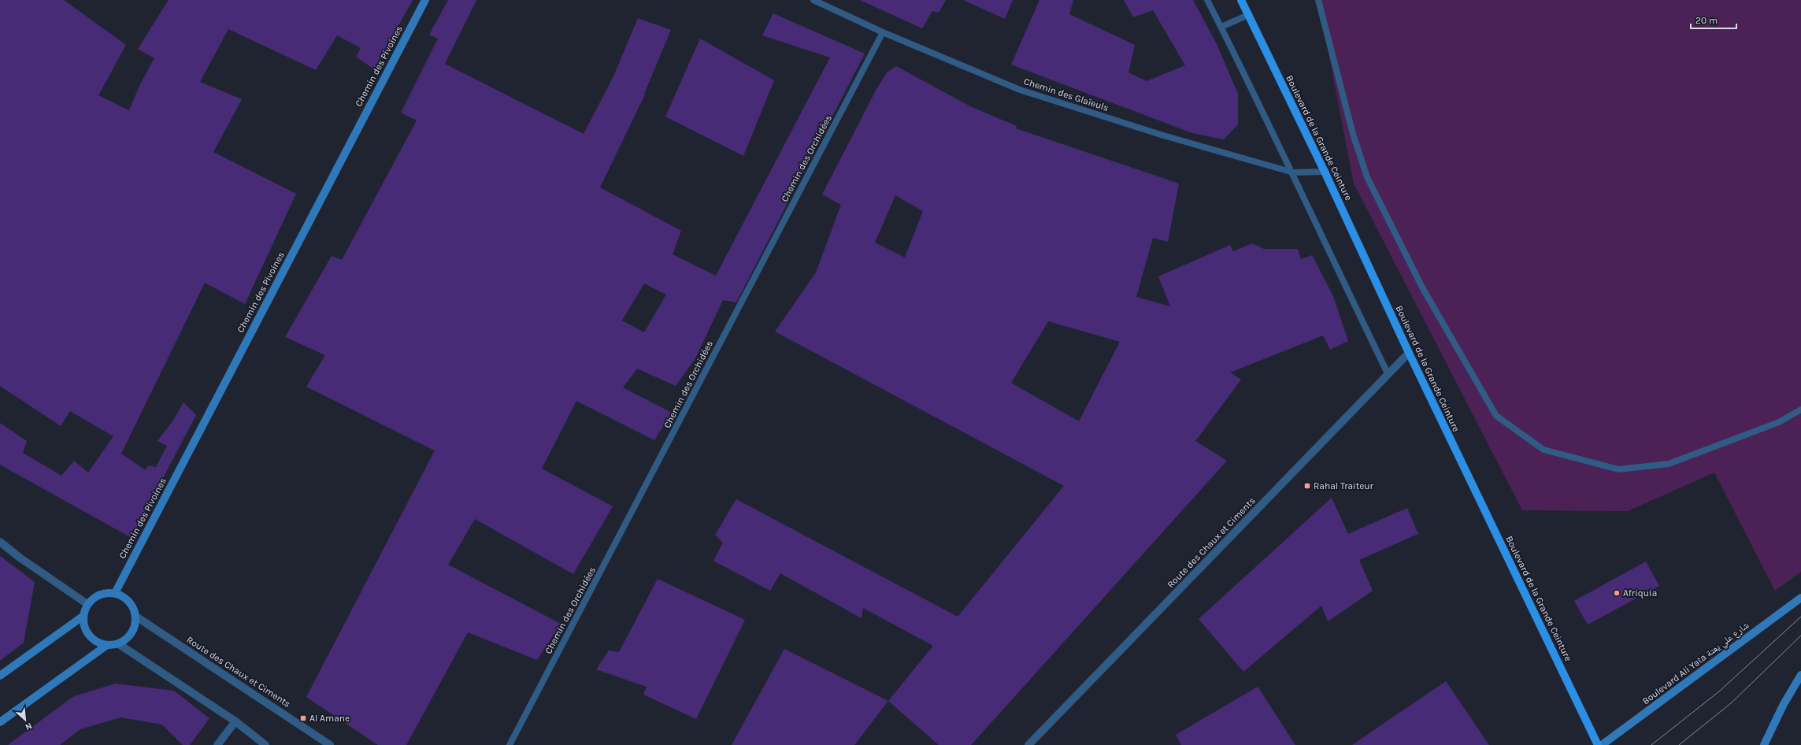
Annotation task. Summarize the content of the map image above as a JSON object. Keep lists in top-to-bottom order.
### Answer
{
  "streets": {
    "main road": ["Boulevard de la Grande Ceinture"],
    "street": ["Chemin des Pivoines", "Route des Chaux et Ciments", "Boulevard Ali Yata شارع علي يعتة"],
    "lane": ["Chemin des Glaïeuls", "Chemin des Orchidées"]
  },
  "crossings": [
    ["Chemin des Pivoines", "Route des Chaux et Ciments"],
    ["Chemin des Glaïeuls", "Boulevard de la Grande Ceinture"],
    ["Chemin des Glaïeuls", "Chemin des Orchidées"],
    ["Boulevard de la Grande Ceinture", "Route des Chaux et Ciments"]
  ],
  "places": {
    "transit": ["Rahal Traiteur", "Al Amane"],
    "other": ["Afriquia"]
  },
  "scale_bar": "20 m",
  "north": "bottom right"
}
